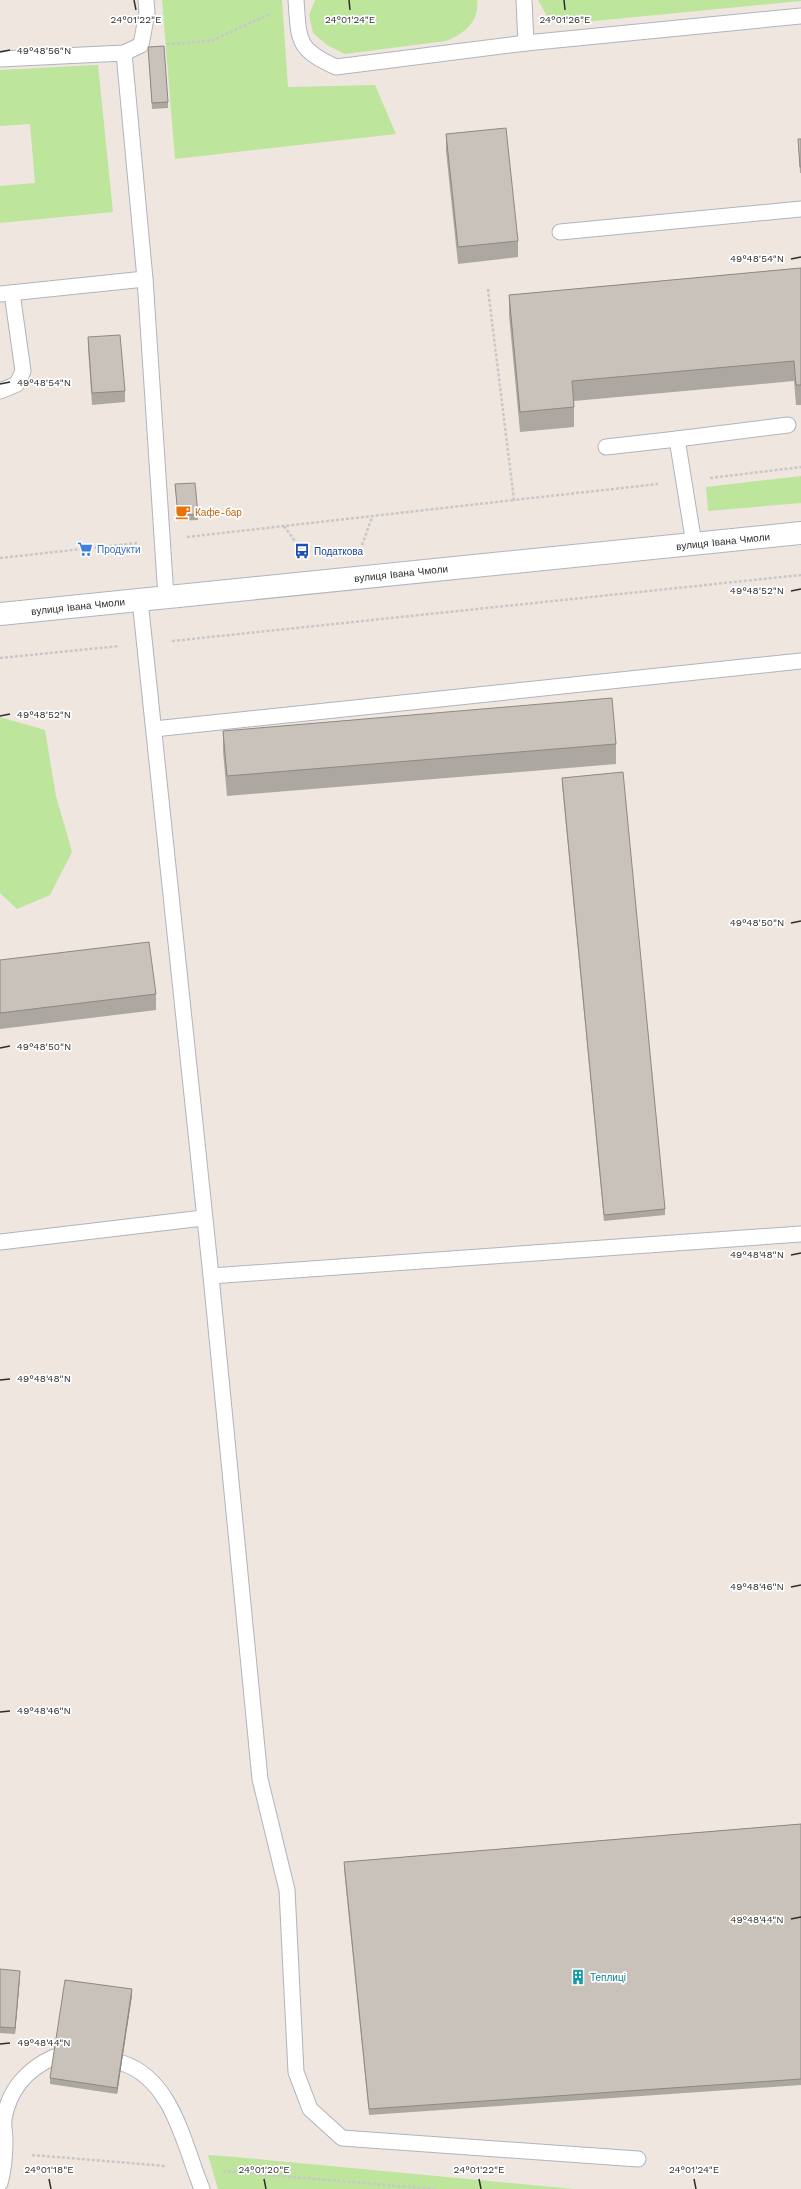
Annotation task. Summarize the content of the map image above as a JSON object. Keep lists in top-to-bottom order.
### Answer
{
  "streets": {
    "street": ["вулиця Івана Чмоли"]
  },
  "places": {
    "cafe": ["Кафе-бар"],
    "supermarket": ["Продукти"],
    "bus stop": ["Податкова"],
    "building": ["Теплиці"]
  },
  "coordinates": [
    "24°01'22\"E",
    "24°01'24\"E",
    "24°01'26\"E",
    "49°48'56\"N",
    "49°48'54\"N",
    "49°48'52\"N",
    "49°48'50\"N",
    "49°48'48\"N",
    "49°48'46\"N",
    "49°48'44\"N",
    "24°01'18\"E",
    "24°01'20\"E"
  ]
}
